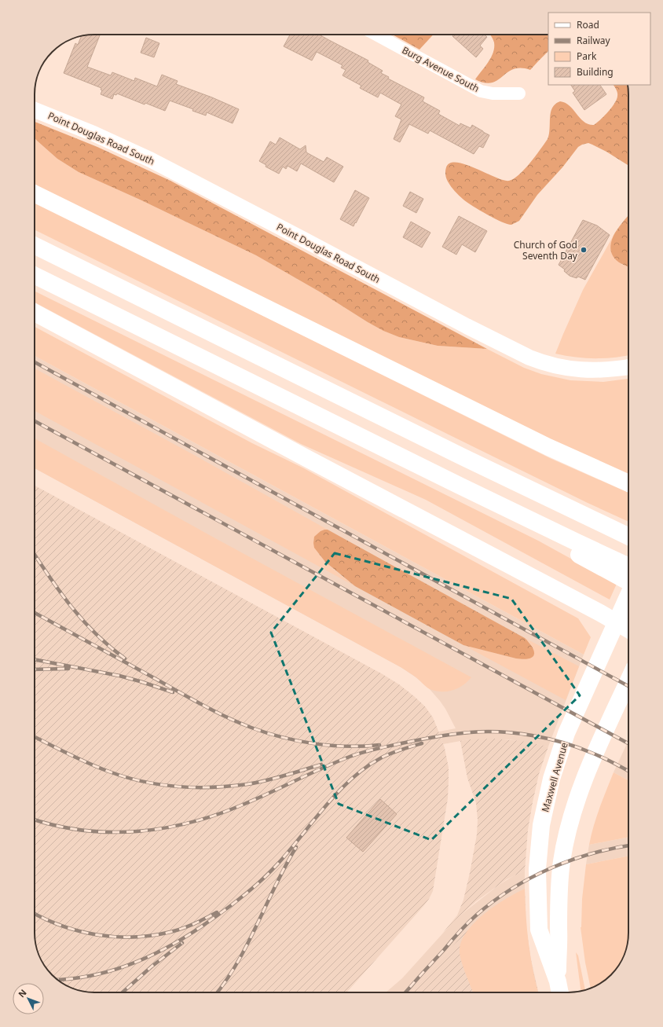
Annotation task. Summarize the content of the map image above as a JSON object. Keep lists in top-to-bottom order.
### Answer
{
  "streets": {
    "main road": ["Maxwell Avenue"],
    "street": ["Burg Avenue South", "Point Douglas Road South"]
  },
  "places": ["Church of God Seventh Day"],
  "legend": [
    "Road",
    "Railway",
    "Park",
    "Building"
  ],
  "north": "top left"
}
